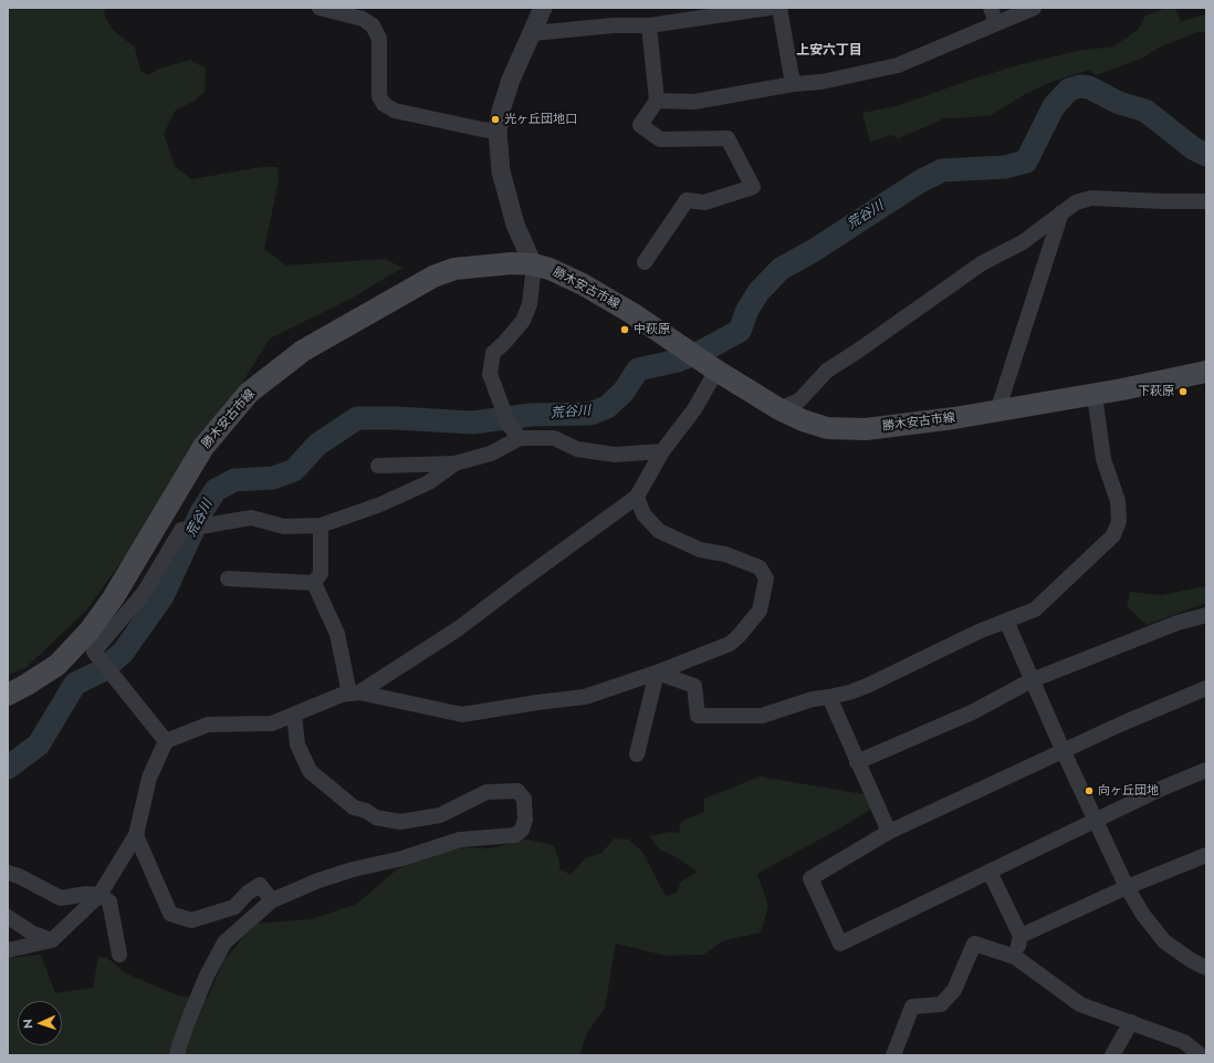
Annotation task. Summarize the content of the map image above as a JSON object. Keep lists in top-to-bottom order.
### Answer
{
  "streets": {
    "main road": ["勝木安古市線"]
  },
  "districts": ["上安六丁目"],
  "water": ["荒谷川"],
  "places": [
    "光ヶ丘団地口",
    "中萩原",
    "下萩原",
    "向ヶ丘団地"
  ],
  "north": "left"
}
